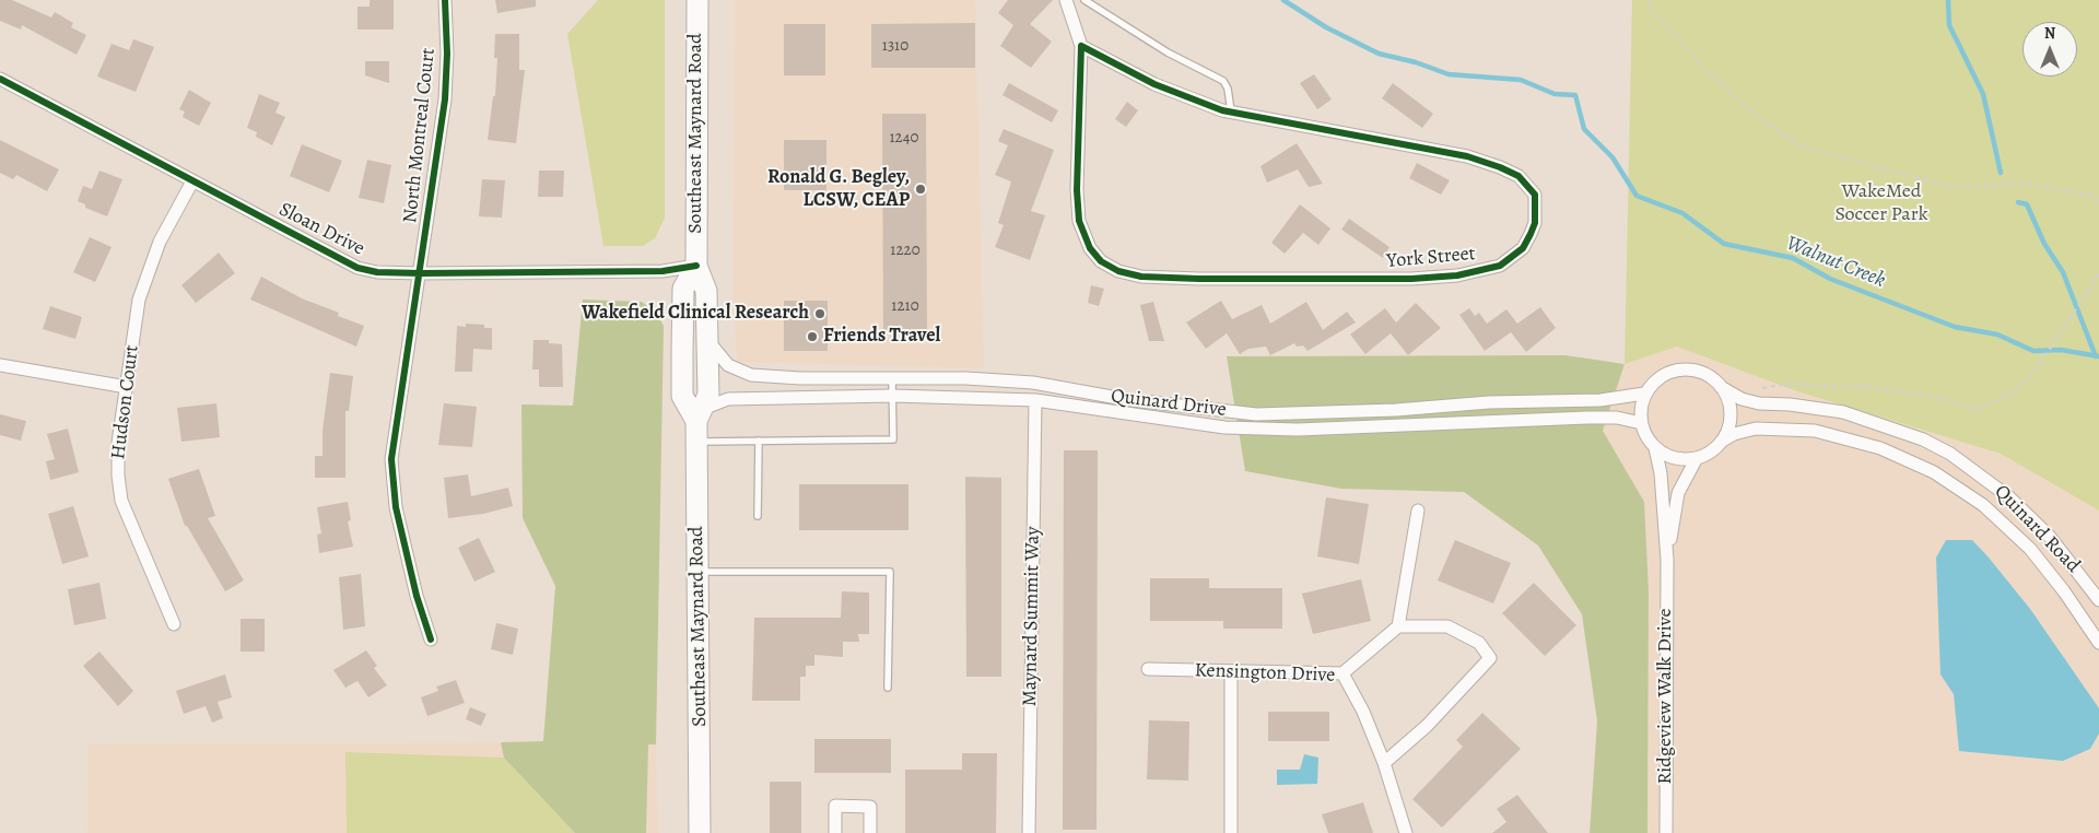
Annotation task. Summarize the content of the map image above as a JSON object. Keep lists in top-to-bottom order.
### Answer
{
  "streets": {
    "main road": ["Southeast Maynard Road"],
    "street": [
      "North Montreal Court",
      "Sloan Drive",
      "York Street",
      "Hudson Court",
      "Quinard Drive",
      "Quinard Road",
      "Maynard Summit Way",
      "Kensington Drive",
      "Ridgeview Walk Drive"
    ]
  },
  "crossings": [
    ["Southeast Maynard Road", "Sloan Drive"],
    ["Southeast Maynard Road", "Quinard Drive"],
    ["North Montreal Court", "Sloan Drive"],
    ["Sloan Drive", "Hudson Court"],
    ["Quinard Drive", "Quinard Road"],
    ["Quinard Drive", "Maynard Summit Way"],
    ["Quinard Drive", "Ridgeview Walk Drive"],
    ["Quinard Road", "Ridgeview Walk Drive"]
  ],
  "water": ["Walnut Creek"],
  "parks": ["WakeMed Soccer Park"],
  "places": ["Ronald G. Begley, LCSW, CEAP", "Wakefield Clinical Research", "Friends Travel"],
  "house_numbers": [
    "1310",
    "1240",
    "1220",
    "1210"
  ],
  "north": "top"
}
